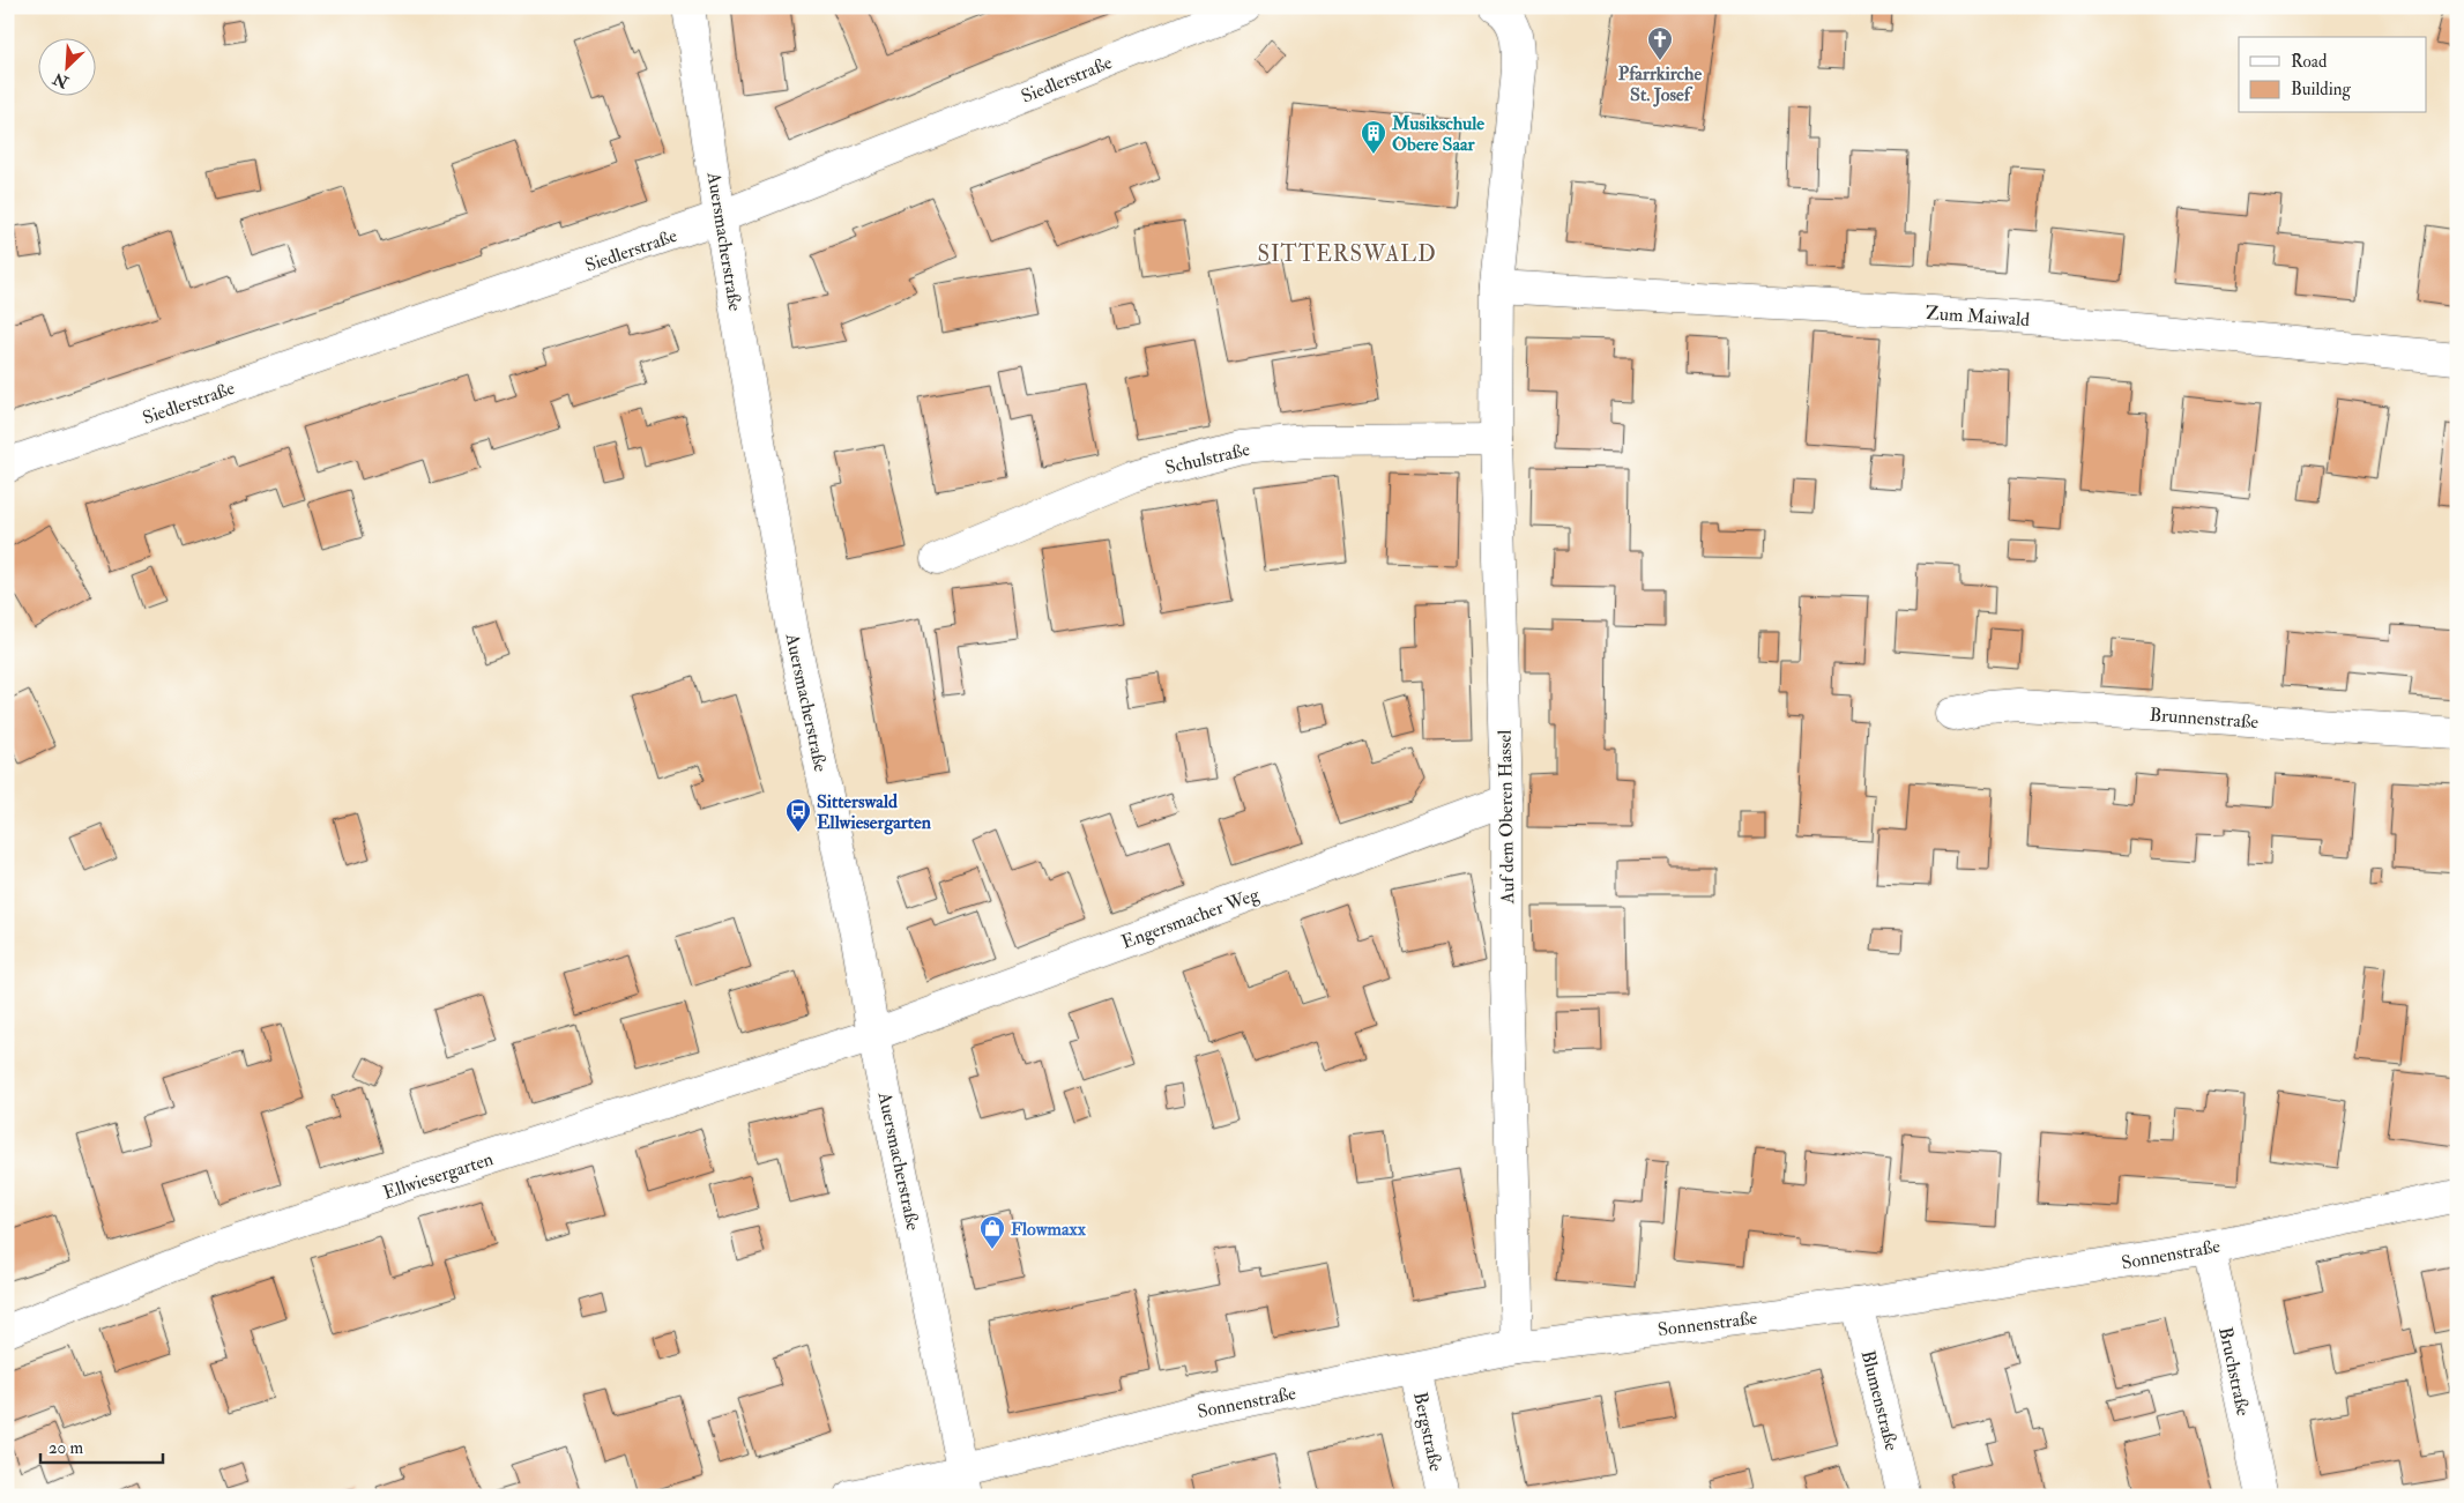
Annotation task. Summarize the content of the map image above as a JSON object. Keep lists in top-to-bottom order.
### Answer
{
  "streets": {
    "street": [
      "Siedlerstraße",
      "Auersmacherstraße",
      "Zum Maiwald",
      "Schulstraße",
      "Brunnenstraße",
      "Auf dem Oberen Hassel",
      "Engersmacher Weg",
      "Ellwiesergarten",
      "Sonnenstraße",
      "Bruchstraße",
      "Blumenstraße",
      "Bergstraße"
    ]
  },
  "crossings": [
    ["Siedlerstraße", "Auersmacherstraße"],
    ["Auersmacherstraße", "Engersmacher Weg"],
    ["Auersmacherstraße", "Ellwiesergarten"],
    ["Auersmacherstraße", "Sonnenstraße"],
    ["Zum Maiwald", "Auf dem Oberen Hassel"],
    ["Schulstraße", "Auf dem Oberen Hassel"],
    ["Auf dem Oberen Hassel", "Engersmacher Weg"],
    ["Auf dem Oberen Hassel", "Sonnenstraße"],
    ["Engersmacher Weg", "Ellwiesergarten"],
    ["Sonnenstraße", "Bruchstraße"],
    ["Sonnenstraße", "Blumenstraße"],
    ["Sonnenstraße", "Bergstraße"]
  ],
  "districts": ["SITTERSWALD"],
  "places": {
    "church": ["Pfarrkirche St. Josef"],
    "building": ["Musikschule Obere Saar"],
    "bus stop": ["Sitterswald Ellwiesergarten"],
    "shop": ["Flowmaxx"]
  },
  "legend": ["Road", "Building"],
  "scale_bar": "20 m",
  "north": "bottom left"
}
